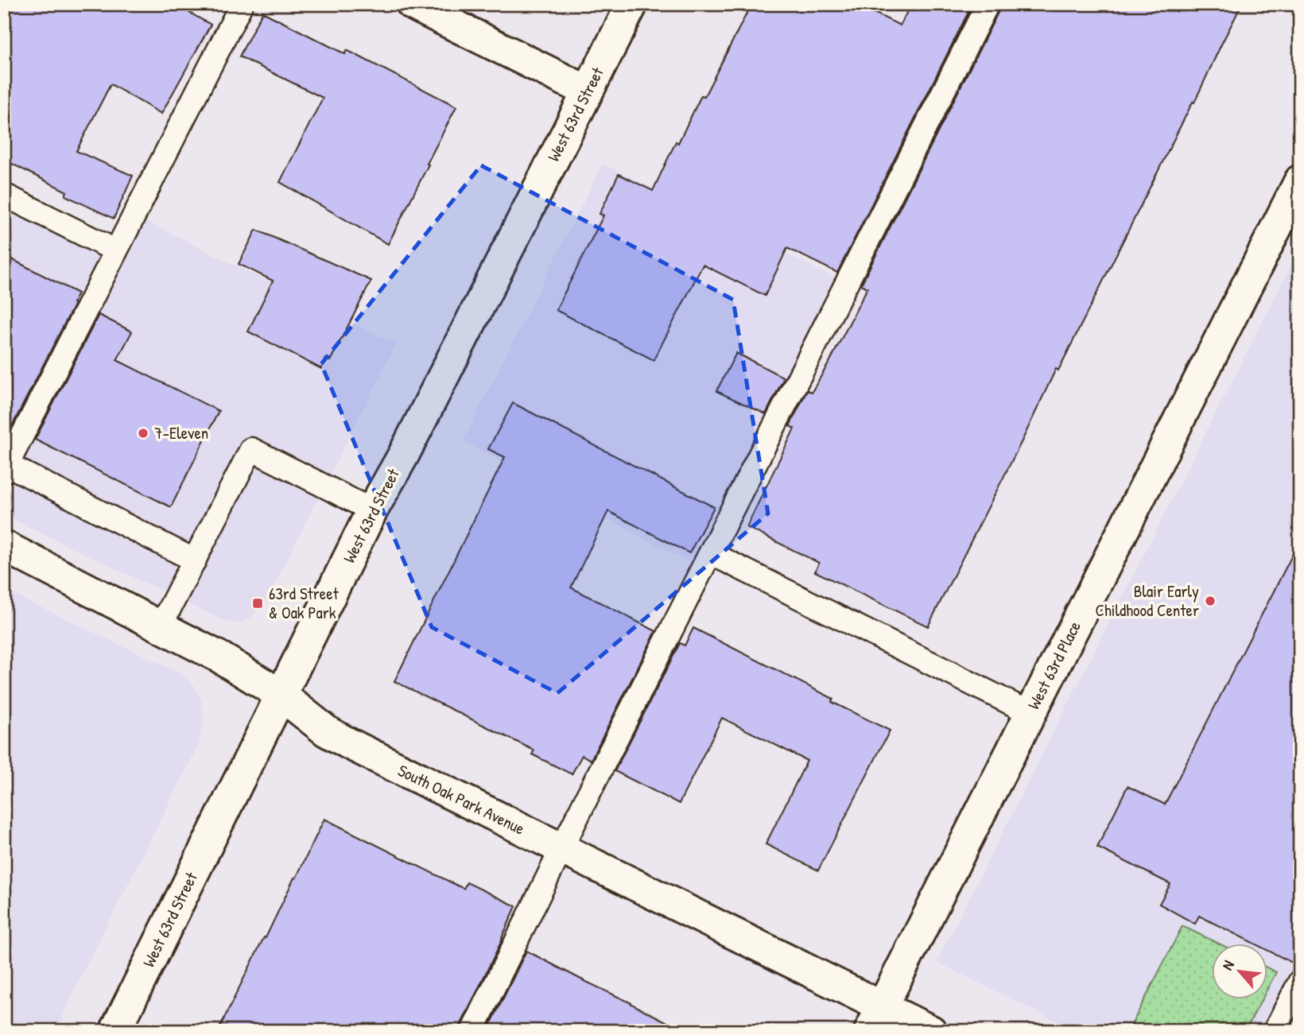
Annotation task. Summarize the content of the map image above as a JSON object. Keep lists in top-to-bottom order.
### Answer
{
  "streets": {
    "street": ["West 63rd Street", "West 63rd Place", "South Oak Park Avenue"]
  },
  "crossings": [
    ["West 63rd Street", "South Oak Park Avenue"],
    ["West 63rd Place", "South Oak Park Avenue"]
  ],
  "places": {
    "other": ["7-Eleven", "Blair Early Childhood Center"],
    "transit": ["63rd Street & Oak Park"]
  },
  "north": "top left"
}
